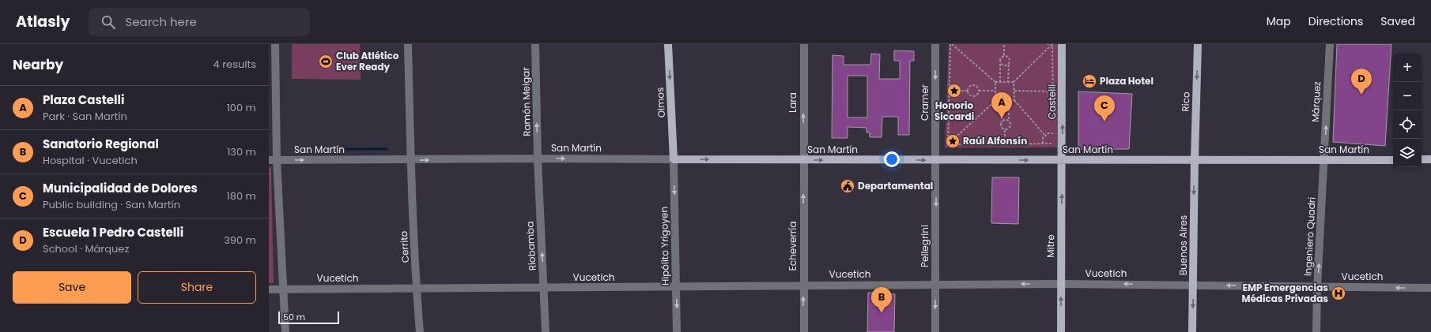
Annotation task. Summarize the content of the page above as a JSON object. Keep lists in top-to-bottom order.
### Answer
{
  "streets": {
    "main road": [
      "Castelli",
      "Rico",
      "Olmos",
      "San Martín",
      "Buenos Aires",
      "Mitre"
    ],
    "street": [
      "Ramón Melgar",
      "Márquez",
      "Lara",
      "Cramer",
      "Ingeniero Quadri",
      "Riobamba",
      "Hipólito Yrigoyen",
      "Echeverría",
      "Pellegrini",
      "Cerrito",
      "Vucetich"
    ]
  },
  "crossings": [
    ["Ramón Melgar", "San Martín"],
    ["Ramón Melgar", "Riobamba"],
    ["Castelli", "San Martín"],
    ["Castelli", "Mitre"],
    ["Rico", "San Martín"],
    ["Rico", "Buenos Aires"],
    ["Márquez", "San Martín"],
    ["Márquez", "Ingeniero Quadri"],
    ["Olmos", "San Martín"],
    ["Olmos", "Hipólito Yrigoyen"],
    ["Lara", "San Martín"],
    ["Lara", "Echeverría"],
    ["Cramer", "San Martín"],
    ["Cramer", "Pellegrini"],
    ["San Martín", "Ingeniero Quadri"],
    ["San Martín", "Buenos Aires"],
    ["San Martín", "Riobamba"],
    ["San Martín", "Hipólito Yrigoyen"],
    ["San Martín", "Echeverría"],
    ["San Martín", "Pellegrini"],
    ["San Martín", "Mitre"],
    ["San Martín", "Cerrito"],
    ["Ingeniero Quadri", "Vucetich"],
    ["Buenos Aires", "Vucetich"],
    ["Riobamba", "Vucetich"],
    ["Hipólito Yrigoyen", "Vucetich"],
    ["Echeverría", "Vucetich"],
    ["Pellegrini", "Vucetich"],
    ["Mitre", "Vucetich"],
    ["Cerrito", "Vucetich"]
  ],
  "one_way": [
    "Ramón Melgar",
    "Castelli",
    "Rico",
    "Márquez",
    "Olmos",
    "Lara",
    "Cramer",
    "San Martín",
    "Ingeniero Quadri",
    "Buenos Aires",
    "Riobamba",
    "Hipólito Yrigoyen",
    "Echeverría",
    "Pellegrini",
    "Mitre",
    "Vucetich"
  ],
  "places": {
    "sports": ["Club Atlético Ever Ready"],
    "hotel": ["Plaza Hotel"],
    "place": ["Honorio Siccardi", "Raúl Alfonsín"],
    "public building": ["Departamental"],
    "hospital": ["EMP Emergencias Médicas Privadas"]
  },
  "scale_bar": "50 m",
  "page": {
    "header": "Atlasly",
    "search": "Search here",
    "nav": ["Map", "Directions", "Saved"],
    "heading": ["Nearby", "4 results"],
    "map_buttons": ["+", "−"],
    "pins": [
      "D",
      "A",
      "C",
      "B"
    ],
    "list": [
      {
        "mark": "A",
        "name": "Plaza Castelli",
        "note": "Park · San Martín",
        "value": "100 m"
      },
      {
        "mark": "B",
        "name": "Sanatorio Regional",
        "note": "Hospital · Vucetich",
        "value": "130 m"
      },
      {
        "mark": "C",
        "name": "Municipalidad de Dolores",
        "note": "Public building · San Martín",
        "value": "180 m"
      },
      {
        "mark": "D",
        "name": "Escuela 1 Pedro Castelli",
        "note": "School · Márquez",
        "value": "390 m"
      }
    ],
    "buttons": ["Save", "Share"],
    "scale": "50 m"
  }
}
